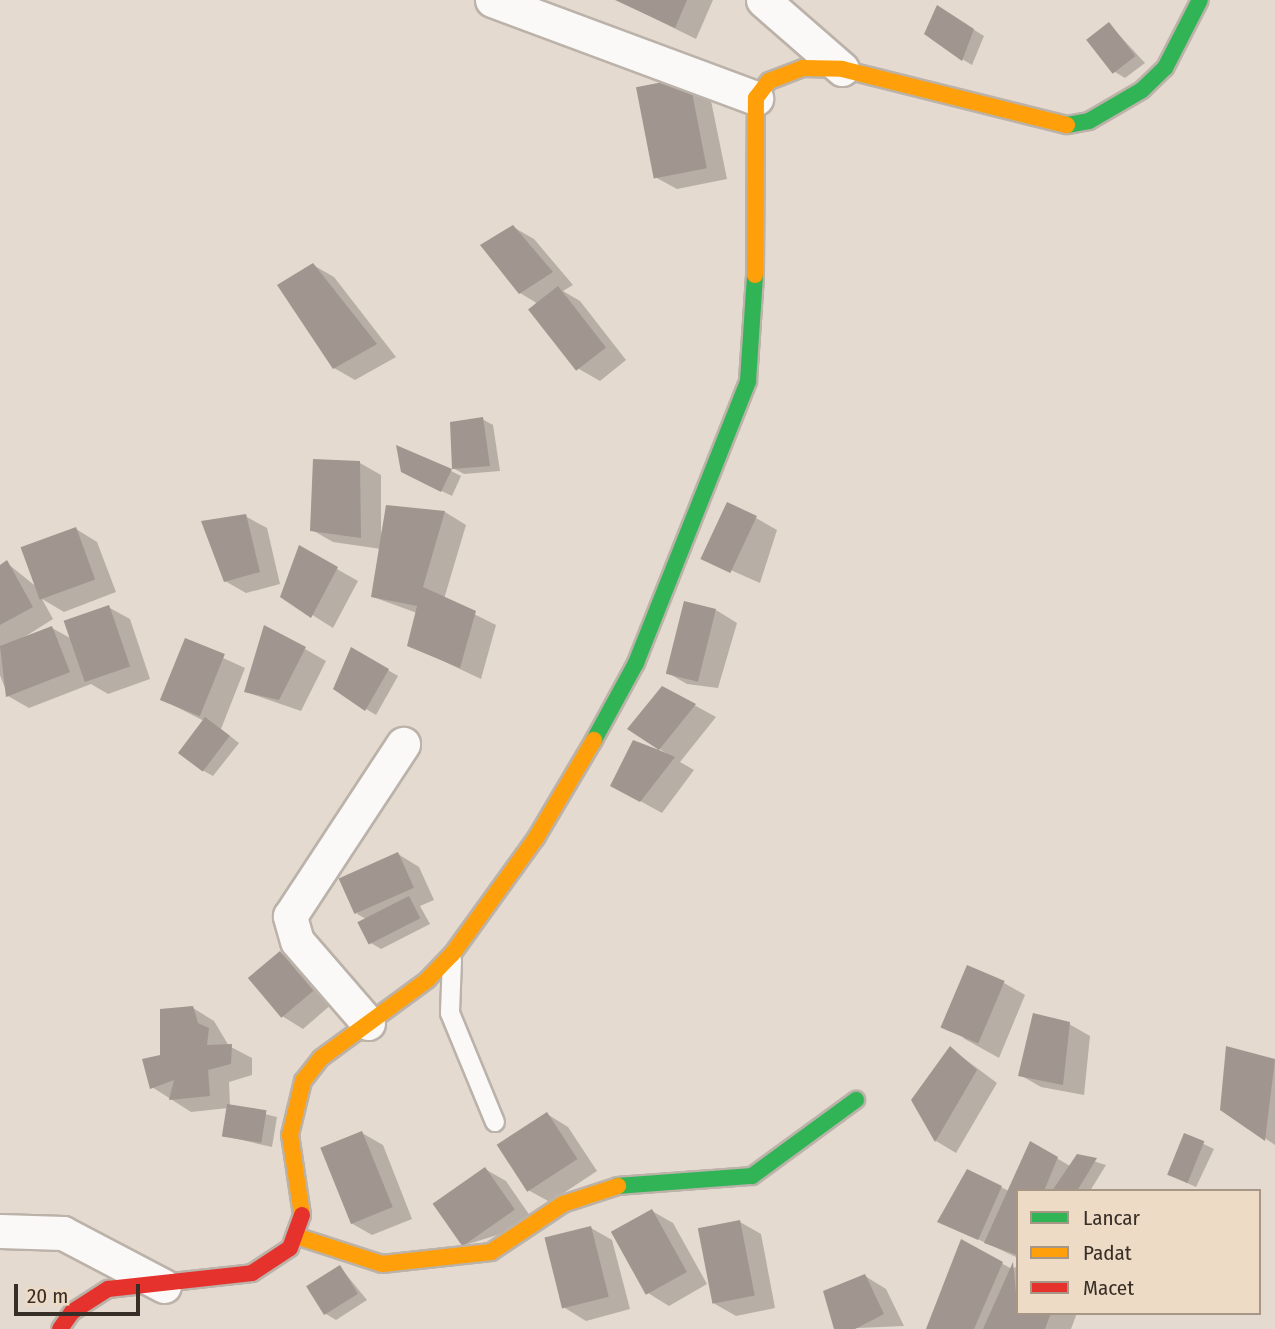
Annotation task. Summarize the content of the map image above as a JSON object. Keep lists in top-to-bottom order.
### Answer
{
  "legend": ["Lancar", "Padat", "Macet"],
  "scale_bar": "20 m"
}
